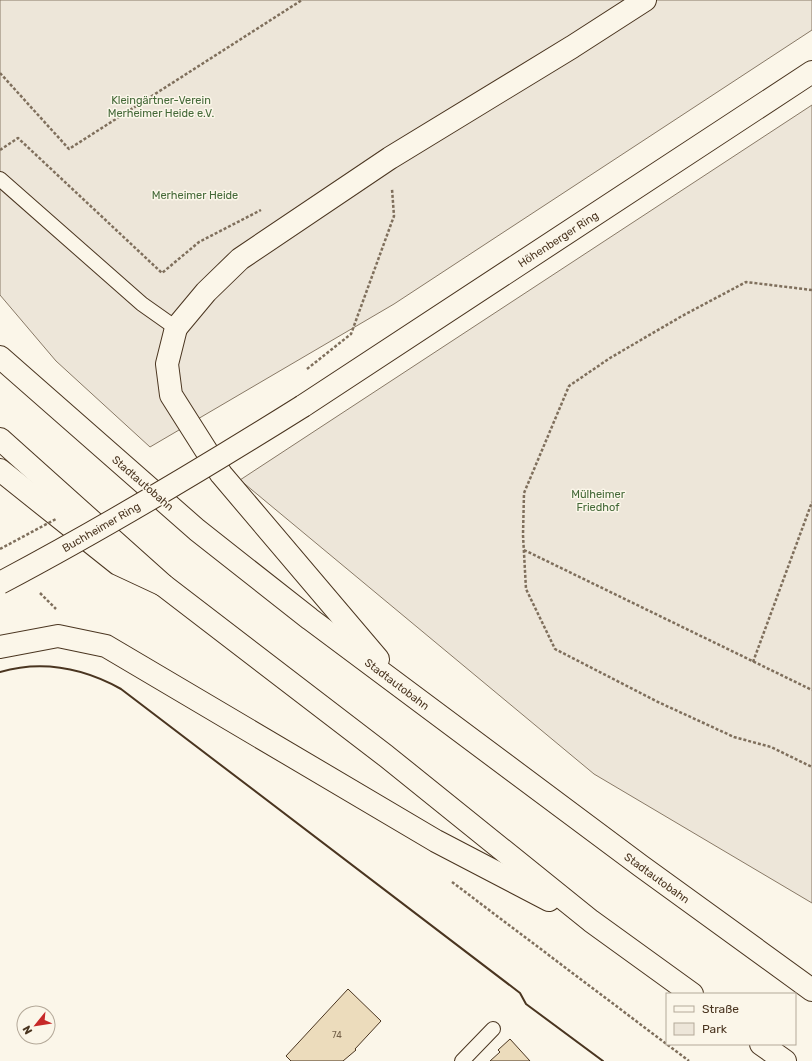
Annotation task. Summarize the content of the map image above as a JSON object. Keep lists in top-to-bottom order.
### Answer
{
  "streets": {
    "main road": ["Höhenberger Ring", "Stadtautobahn", "Buchheimer Ring"]
  },
  "crossings": [
    ["Höhenberger Ring", "Buchheimer Ring"]
  ],
  "parks": ["Kleingärtner-Verein Merheimer Heide e.V.", "Merheimer Heide", "Mülheimer Friedhof"],
  "house_numbers": ["74"],
  "legend": ["Straße", "Park"],
  "north": "bottom left"
}
